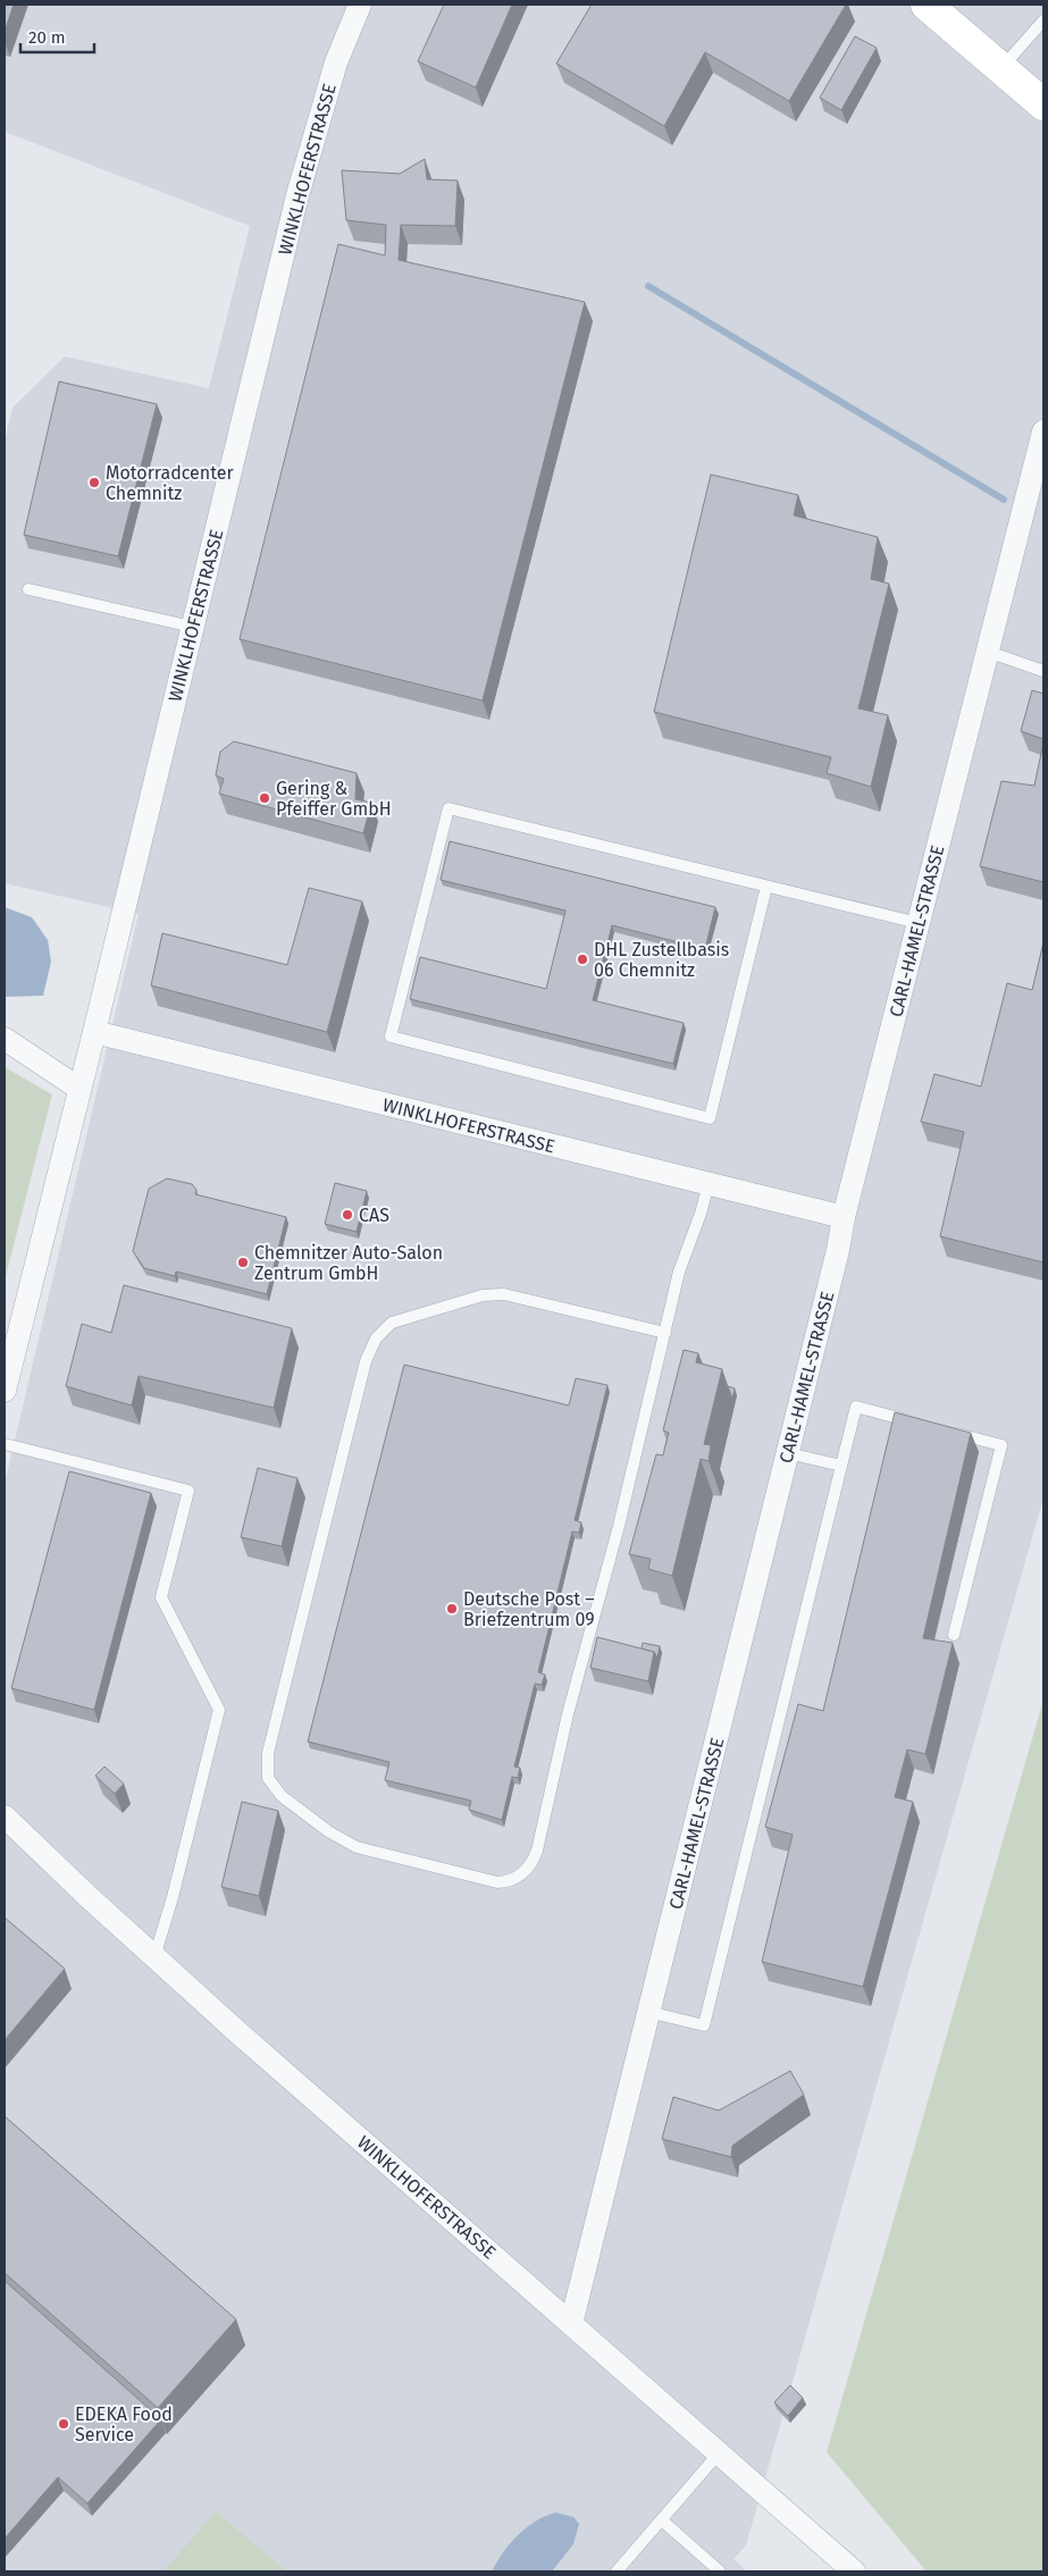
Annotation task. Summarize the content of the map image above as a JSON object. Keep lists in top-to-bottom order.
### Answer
{
  "streets": {
    "street": ["WINKLHOFERSTRASSE", "CARL-HAMEL-STRASSE"]
  },
  "crossings": [
    ["WINKLHOFERSTRASSE", "CARL-HAMEL-STRASSE"]
  ],
  "places": [
    "Motorradcenter Chemnitz",
    "Gering & Pfeiffer GmbH",
    "DHL Zustellbasis 06 Chemnitz",
    "CAS",
    "Chemnitzer Auto-Salon Zentrum GmbH",
    "Deutsche Post – Briefzentrum 09",
    "EDEKA Food Service"
  ],
  "scale_bar": "20 m"
}
